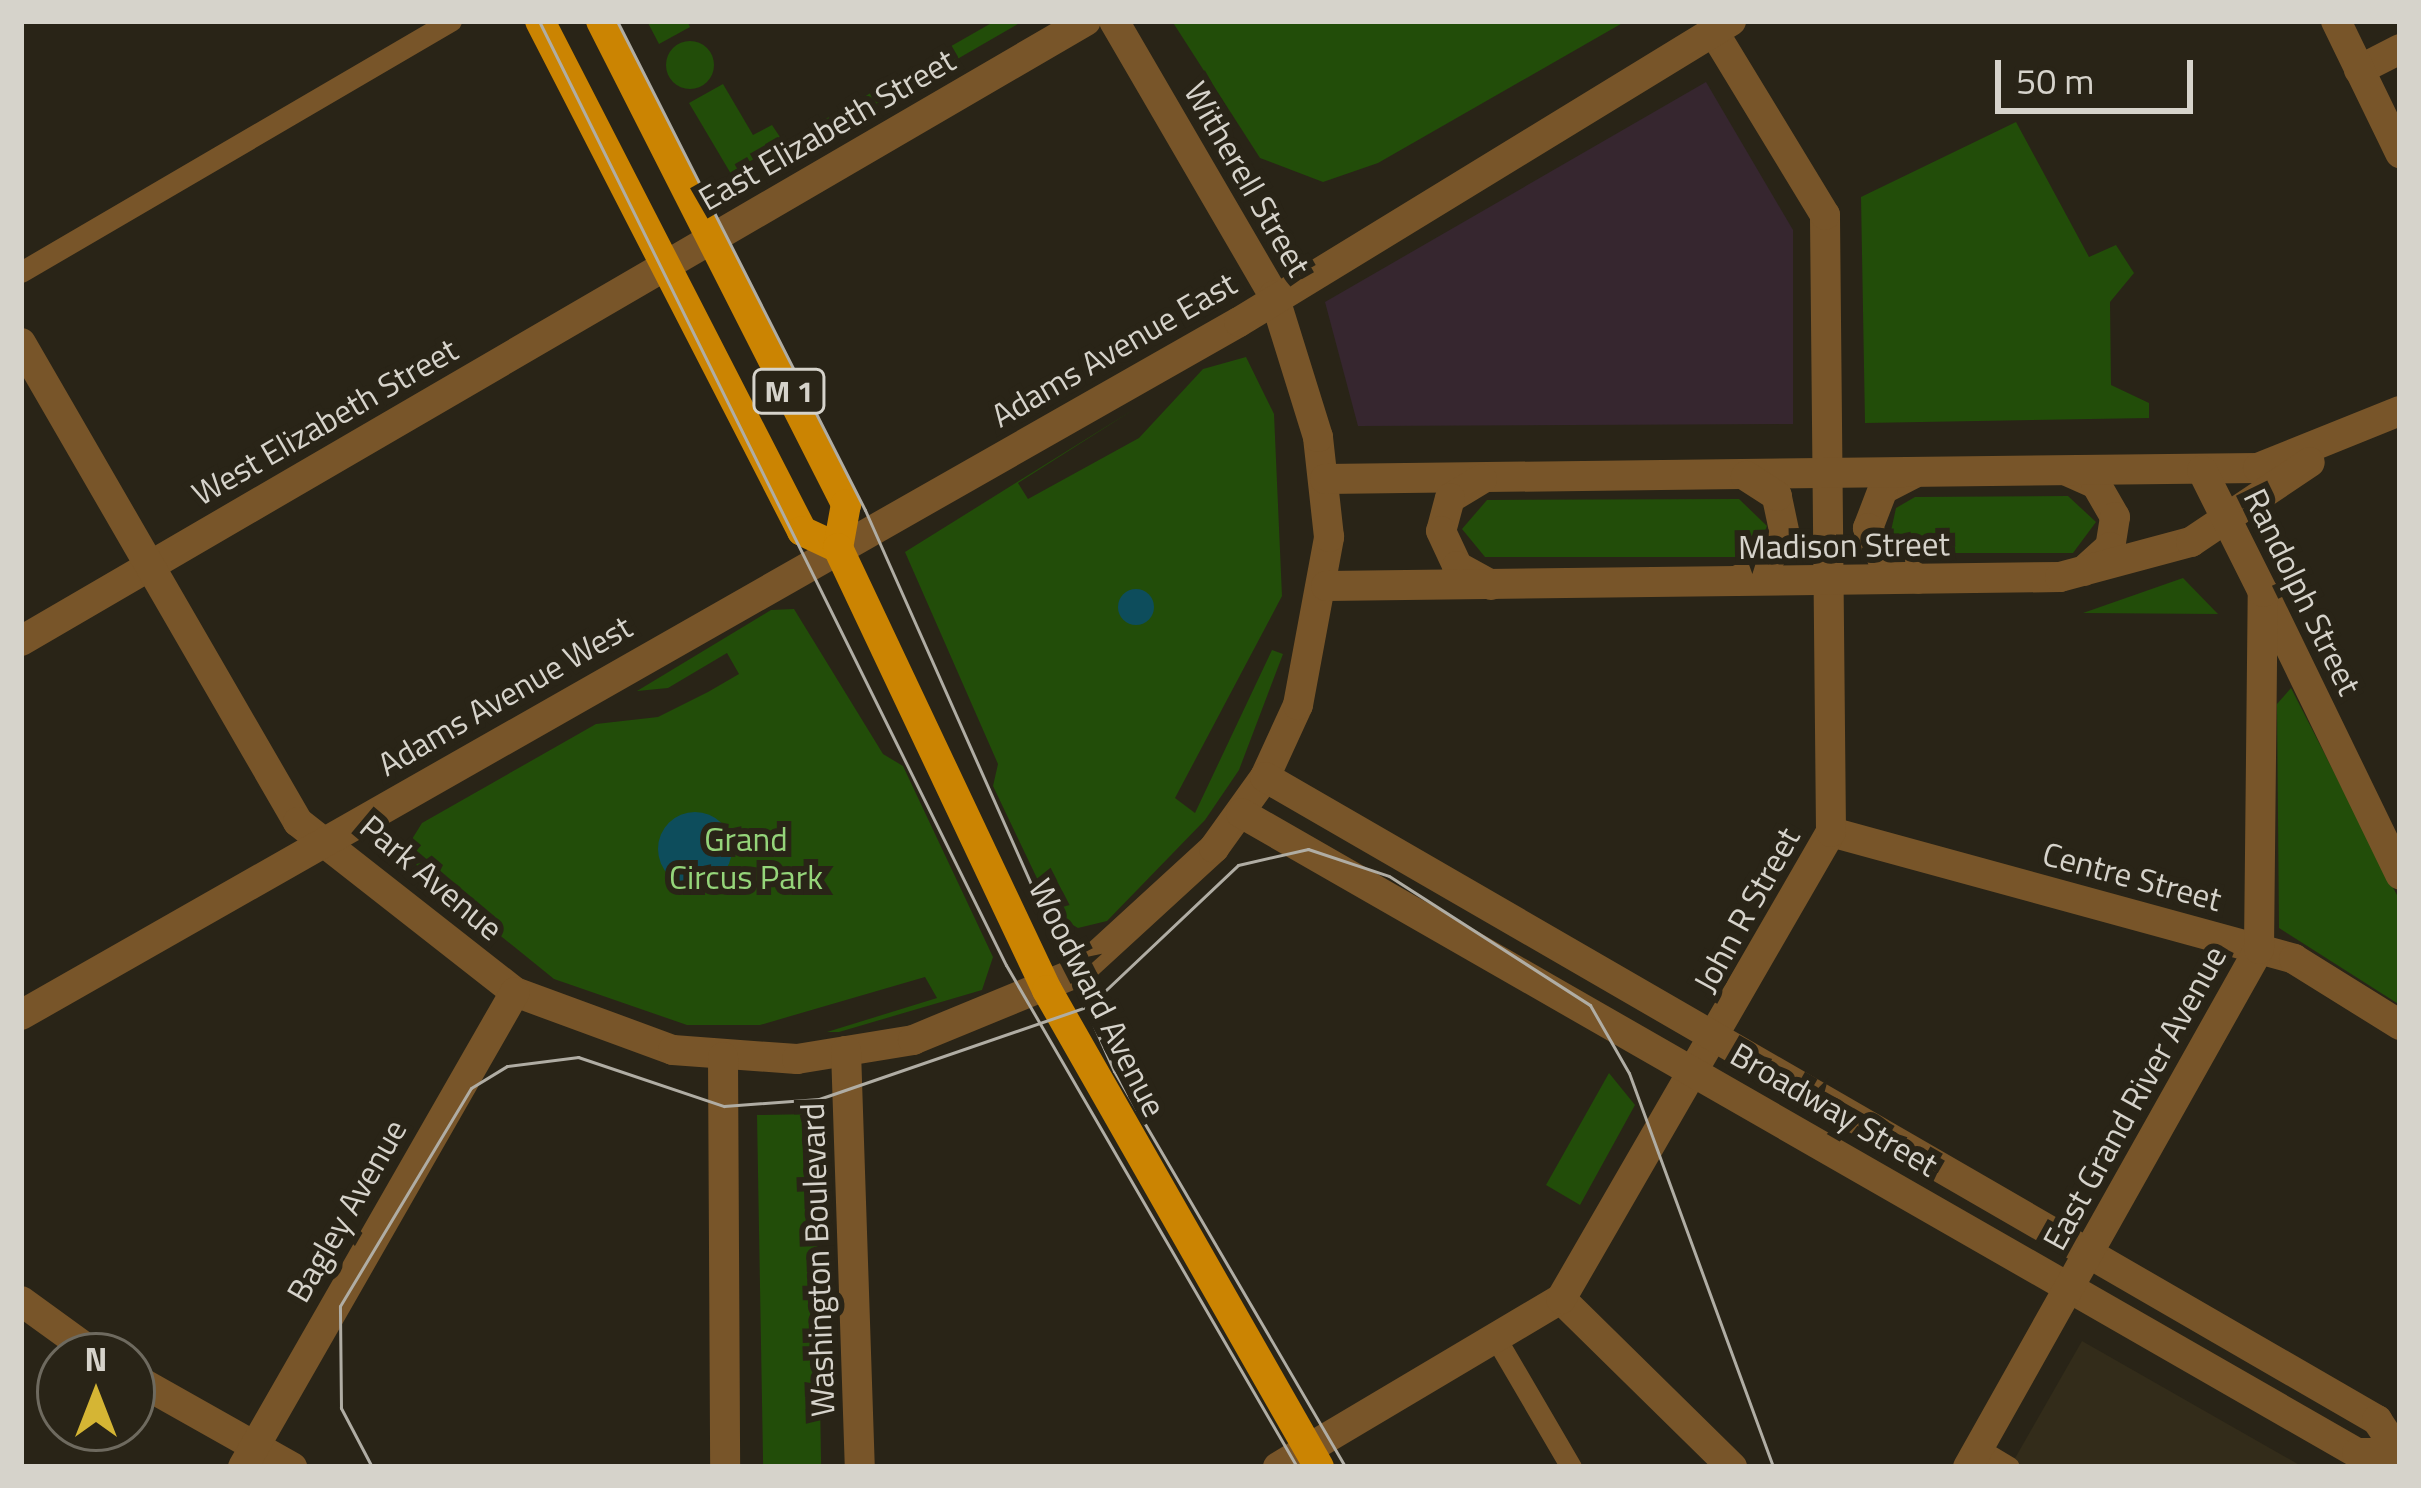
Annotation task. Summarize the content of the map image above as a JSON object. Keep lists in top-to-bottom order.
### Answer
{
  "streets": {
    "main road": ["M 1", "Woodward Avenue"],
    "street": [
      "East Elizabeth Street",
      "Witherell Street",
      "Adams Avenue East",
      "West Elizabeth Street",
      "Madison Street",
      "Randolph Street",
      "Adams Avenue West",
      "Centre Street",
      "Park Avenue",
      "John R Street",
      "East Grand River Avenue",
      "Broadway Street",
      "Bagley Avenue",
      "Washington Boulevard"
    ]
  },
  "crossings": [
    ["East Elizabeth Street", "West Elizabeth Street"],
    ["East Elizabeth Street", "Woodward Avenue"],
    ["Witherell Street", "Adams Avenue East"],
    ["Witherell Street", "Madison Street"],
    ["Witherell Street", "Park Avenue"],
    ["Witherell Street", "Woodward Avenue"],
    ["Witherell Street", "Broadway Street"],
    ["Adams Avenue East", "Adams Avenue West"],
    ["Adams Avenue East", "John R Street"],
    ["Adams Avenue East", "Woodward Avenue"],
    ["West Elizabeth Street", "Park Avenue"],
    ["West Elizabeth Street", "Woodward Avenue"],
    ["Madison Street", "Randolph Street"],
    ["Madison Street", "John R Street"],
    ["Randolph Street", "East Grand River Avenue"],
    ["Adams Avenue West", "Park Avenue"],
    ["Adams Avenue West", "Woodward Avenue"],
    ["Centre Street", "John R Street"],
    ["Centre Street", "East Grand River Avenue"],
    ["Park Avenue", "Woodward Avenue"],
    ["Park Avenue", "Bagley Avenue"],
    ["Park Avenue", "Washington Boulevard"],
    ["John R Street", "Woodward Avenue"],
    ["John R Street", "Broadway Street"],
    ["East Grand River Avenue", "Broadway Street"]
  ],
  "parks": ["Grand Circus Park"],
  "scale_bar": "50 m",
  "north": "top"
}
